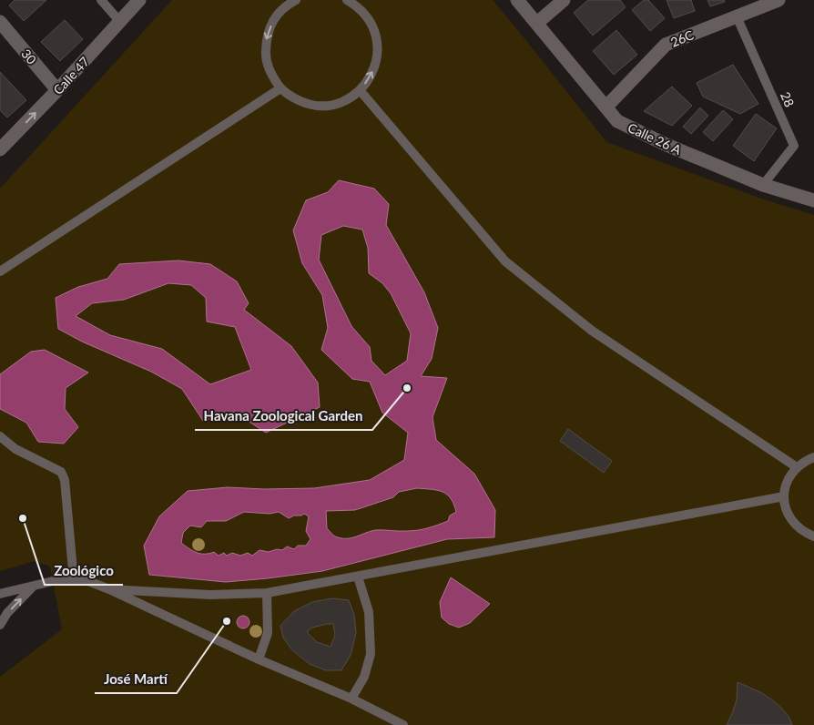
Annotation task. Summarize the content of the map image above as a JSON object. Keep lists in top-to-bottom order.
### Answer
{
  "streets": {
    "street": [
      "26C",
      "30",
      "Calle 47",
      "Calle 26 A"
    ],
    "lane": ["28"]
  },
  "crossings": [
    ["26C", "28"],
    ["26C", "Calle 26 A"],
    ["30", "Calle 47"],
    ["28", "Calle 26 A"]
  ],
  "one_way": ["Calle 47"],
  "places": ["Havana Zoological Garden", "Zoológico", "José Martí"]
}
